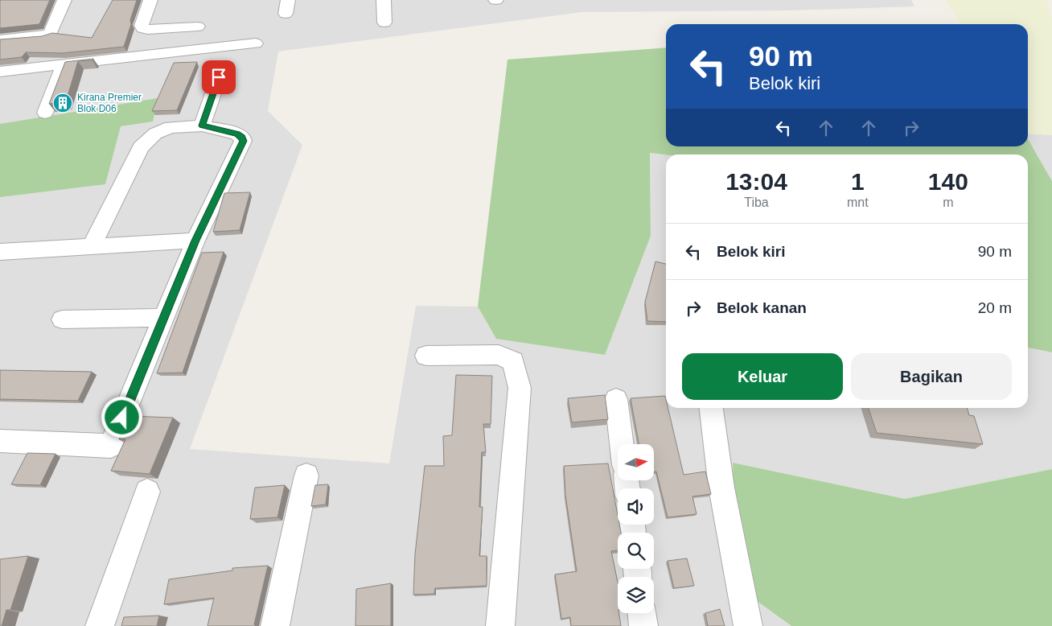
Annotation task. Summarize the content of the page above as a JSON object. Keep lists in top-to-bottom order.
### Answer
{
  "places": {
    "building": ["Kirana Premier Blok D06"]
  },
  "north": "right",
  "page": {
    "turn": ["90 m", "Belok kiri"],
    "eta": [
      "13:04",
      "Tiba",
      "1",
      "mnt",
      "140",
      "m"
    ],
    "list": [
      {
        "name": "Belok kiri",
        "value": "90 m"
      },
      {
        "name": "Belok kanan",
        "value": "20 m"
      }
    ],
    "buttons": ["Keluar", "Bagikan"]
  }
}
